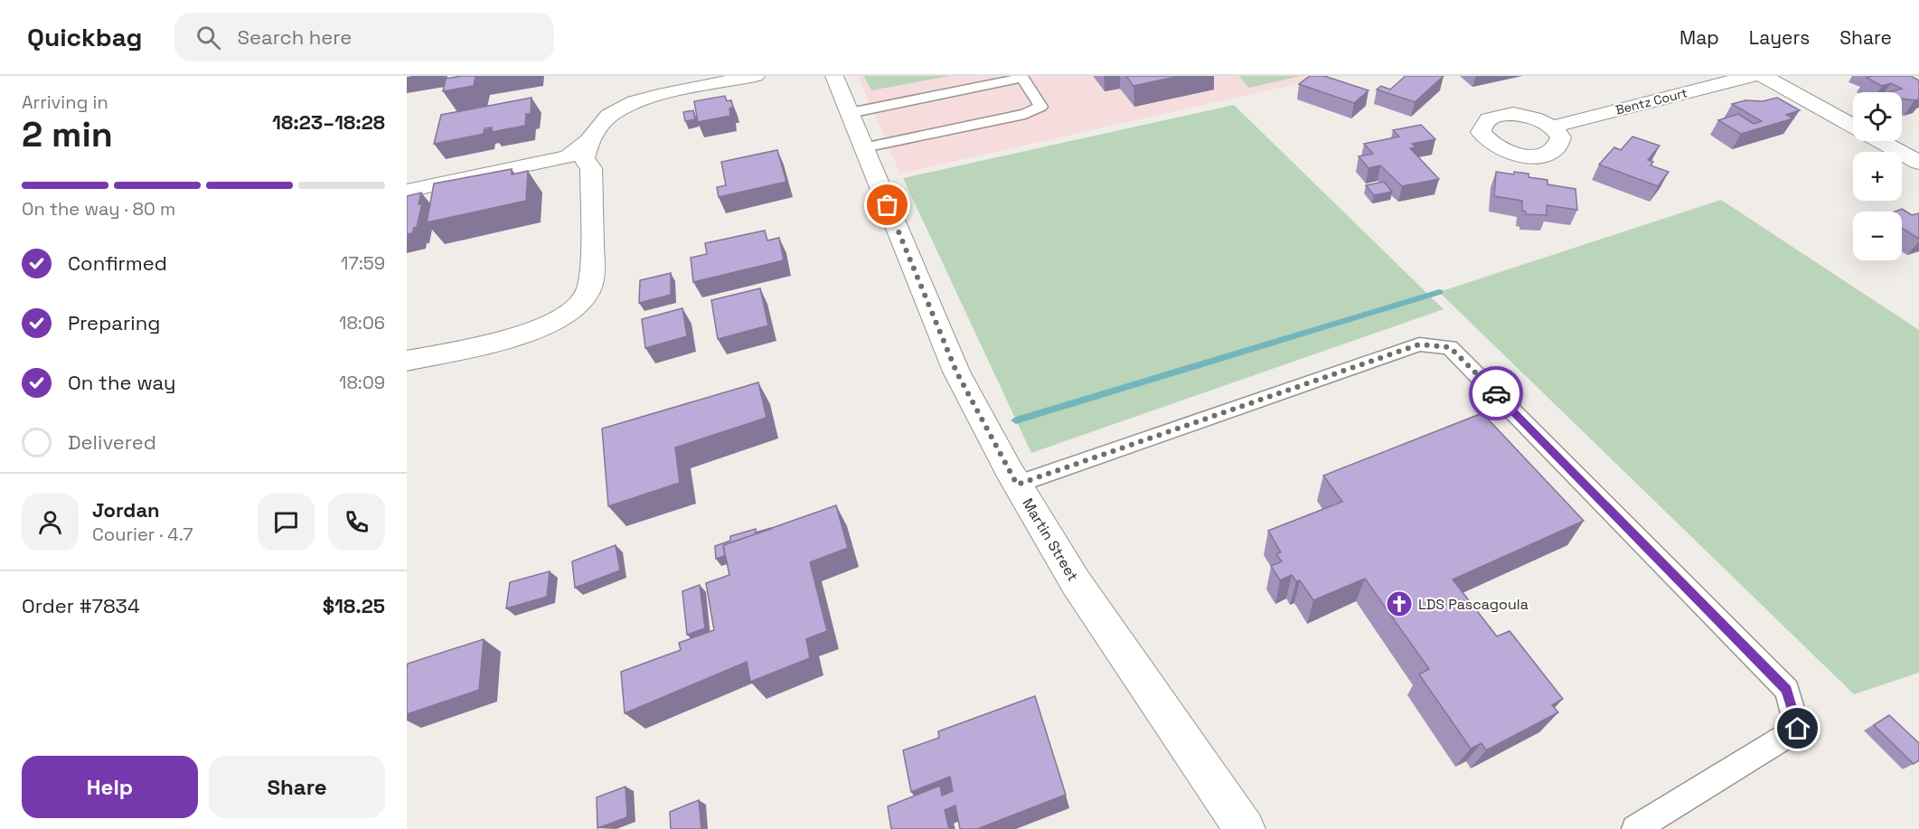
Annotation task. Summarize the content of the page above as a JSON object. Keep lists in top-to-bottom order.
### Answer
{
  "streets": {
    "street": ["Bentz Court", "Martin Street"]
  },
  "places": {
    "church": ["LDS Pascagoula"]
  },
  "page": {
    "header": "Quickbag",
    "search": "Search here",
    "nav": ["Map", "Layers", "Share"],
    "heading": ["2 min", "Arriving in", "18:23–18:28"],
    "panel": [
      "Jordan",
      "Courier · 4.7",
      "Order #7834",
      "$18.25"
    ],
    "map_buttons": ["+", "−"],
    "bar": "On the way · 80 m",
    "list": [
      ["Confirmed", "17:59"],
      ["Preparing", "18:06"],
      ["On the way", "18:09"],
      "Delivered"
    ],
    "buttons": ["Help", "Share"]
  }
}
